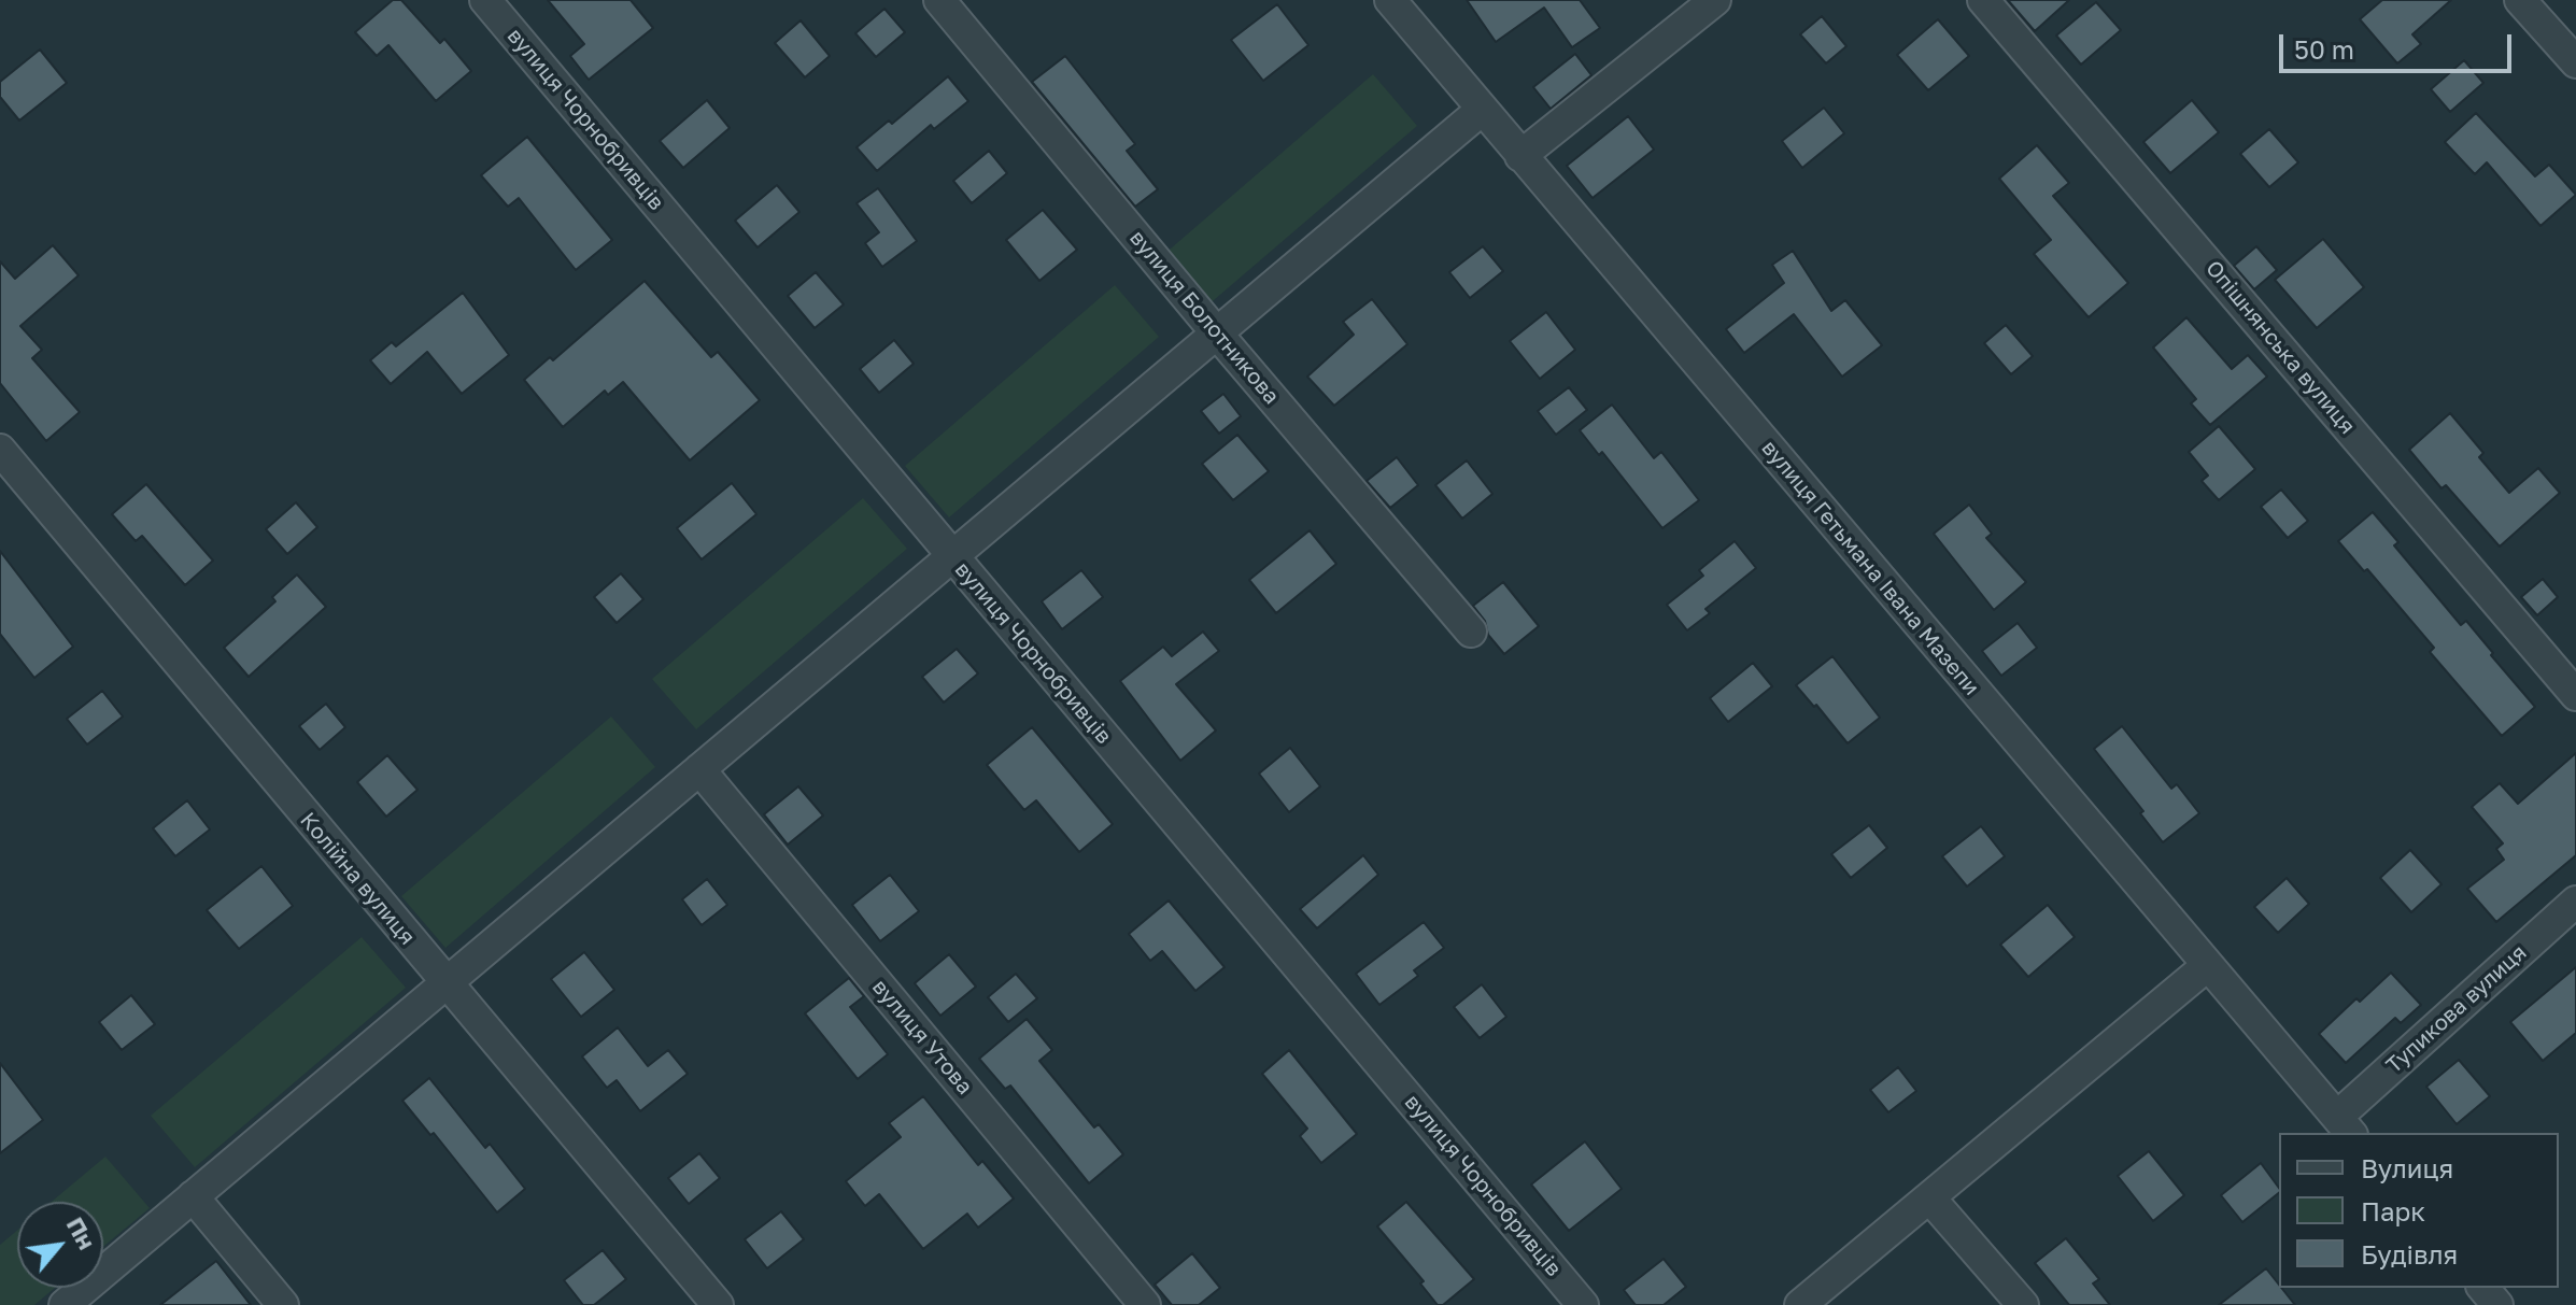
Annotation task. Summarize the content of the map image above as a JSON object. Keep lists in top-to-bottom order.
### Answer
{
  "streets": {
    "street": [
      "вулиця Чорнобривців",
      "вулиця Болотникова",
      "Опішнянська вулиця",
      "вулиця Гетьмана Івана Мазепи",
      "Колійна вулиця",
      "Тупикова вулиця",
      "вулиця Утова"
    ]
  },
  "crossings": [
    ["вулиця Гетьмана Івана Мазепи", "Тупикова вулиця"]
  ],
  "legend": ["Вулиця", "Парк", "Будівля"],
  "scale_bar": "50 m",
  "north": "top right"
}
